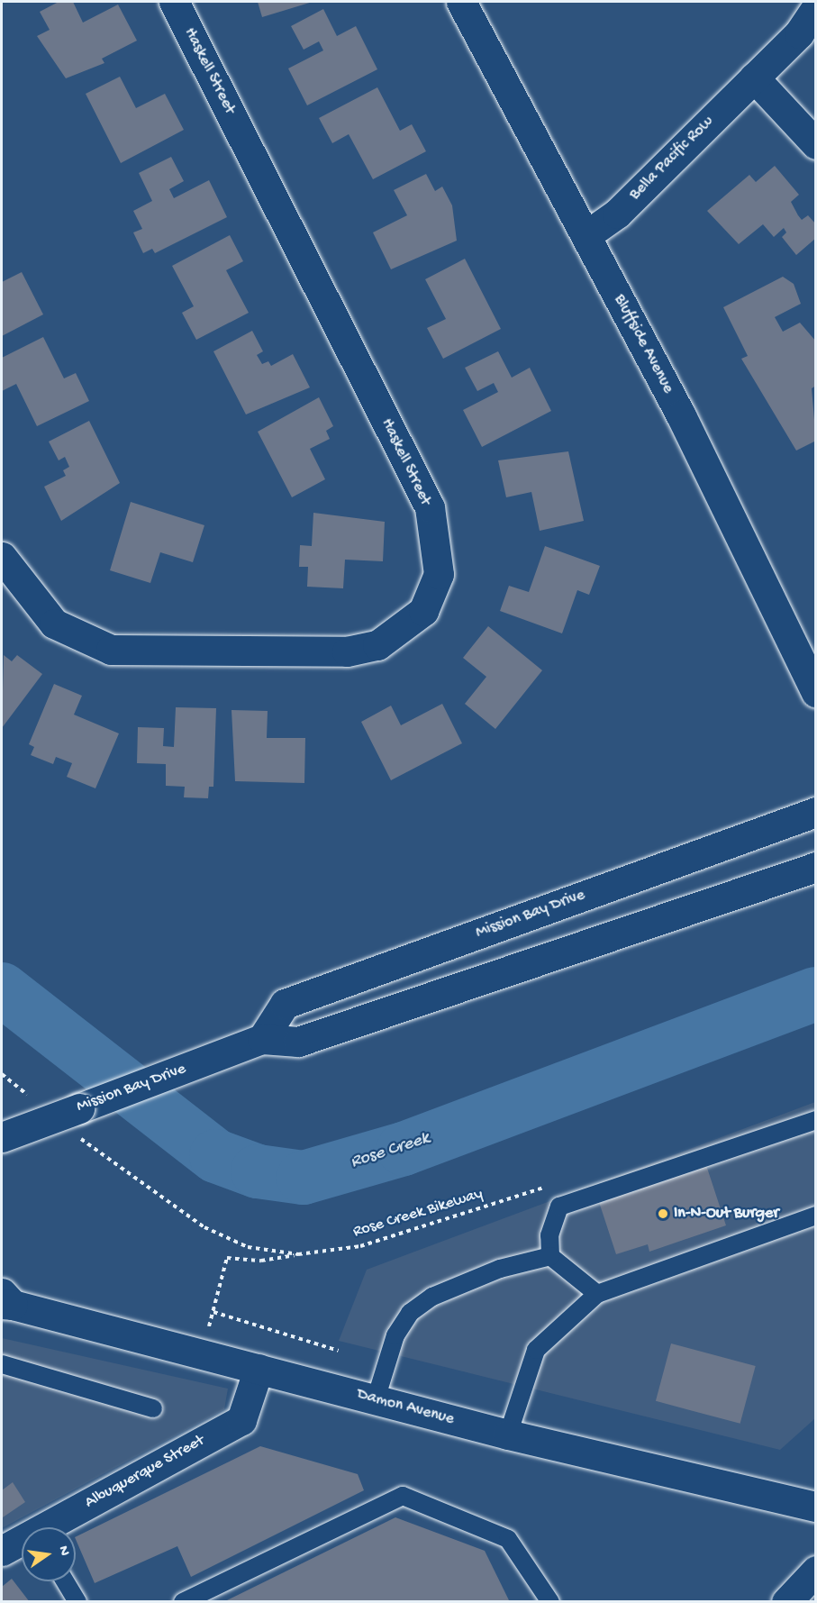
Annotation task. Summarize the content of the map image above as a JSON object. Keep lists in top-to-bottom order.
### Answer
{
  "streets": {
    "main road": [
      "Haskell Street",
      "Bella Pacific Row",
      "Bluffside Avenue",
      "Mission Bay Drive",
      "Damon Avenue",
      "Albuquerque Street"
    ],
    "path": ["Rose Creek Bikeway"]
  },
  "crossings": [
    ["Bella Pacific Row", "Bluffside Avenue"],
    ["Damon Avenue", "Albuquerque Street"]
  ],
  "water": ["Rose Creek"],
  "places": ["In-N-Out Burger"],
  "north": "right"
}
